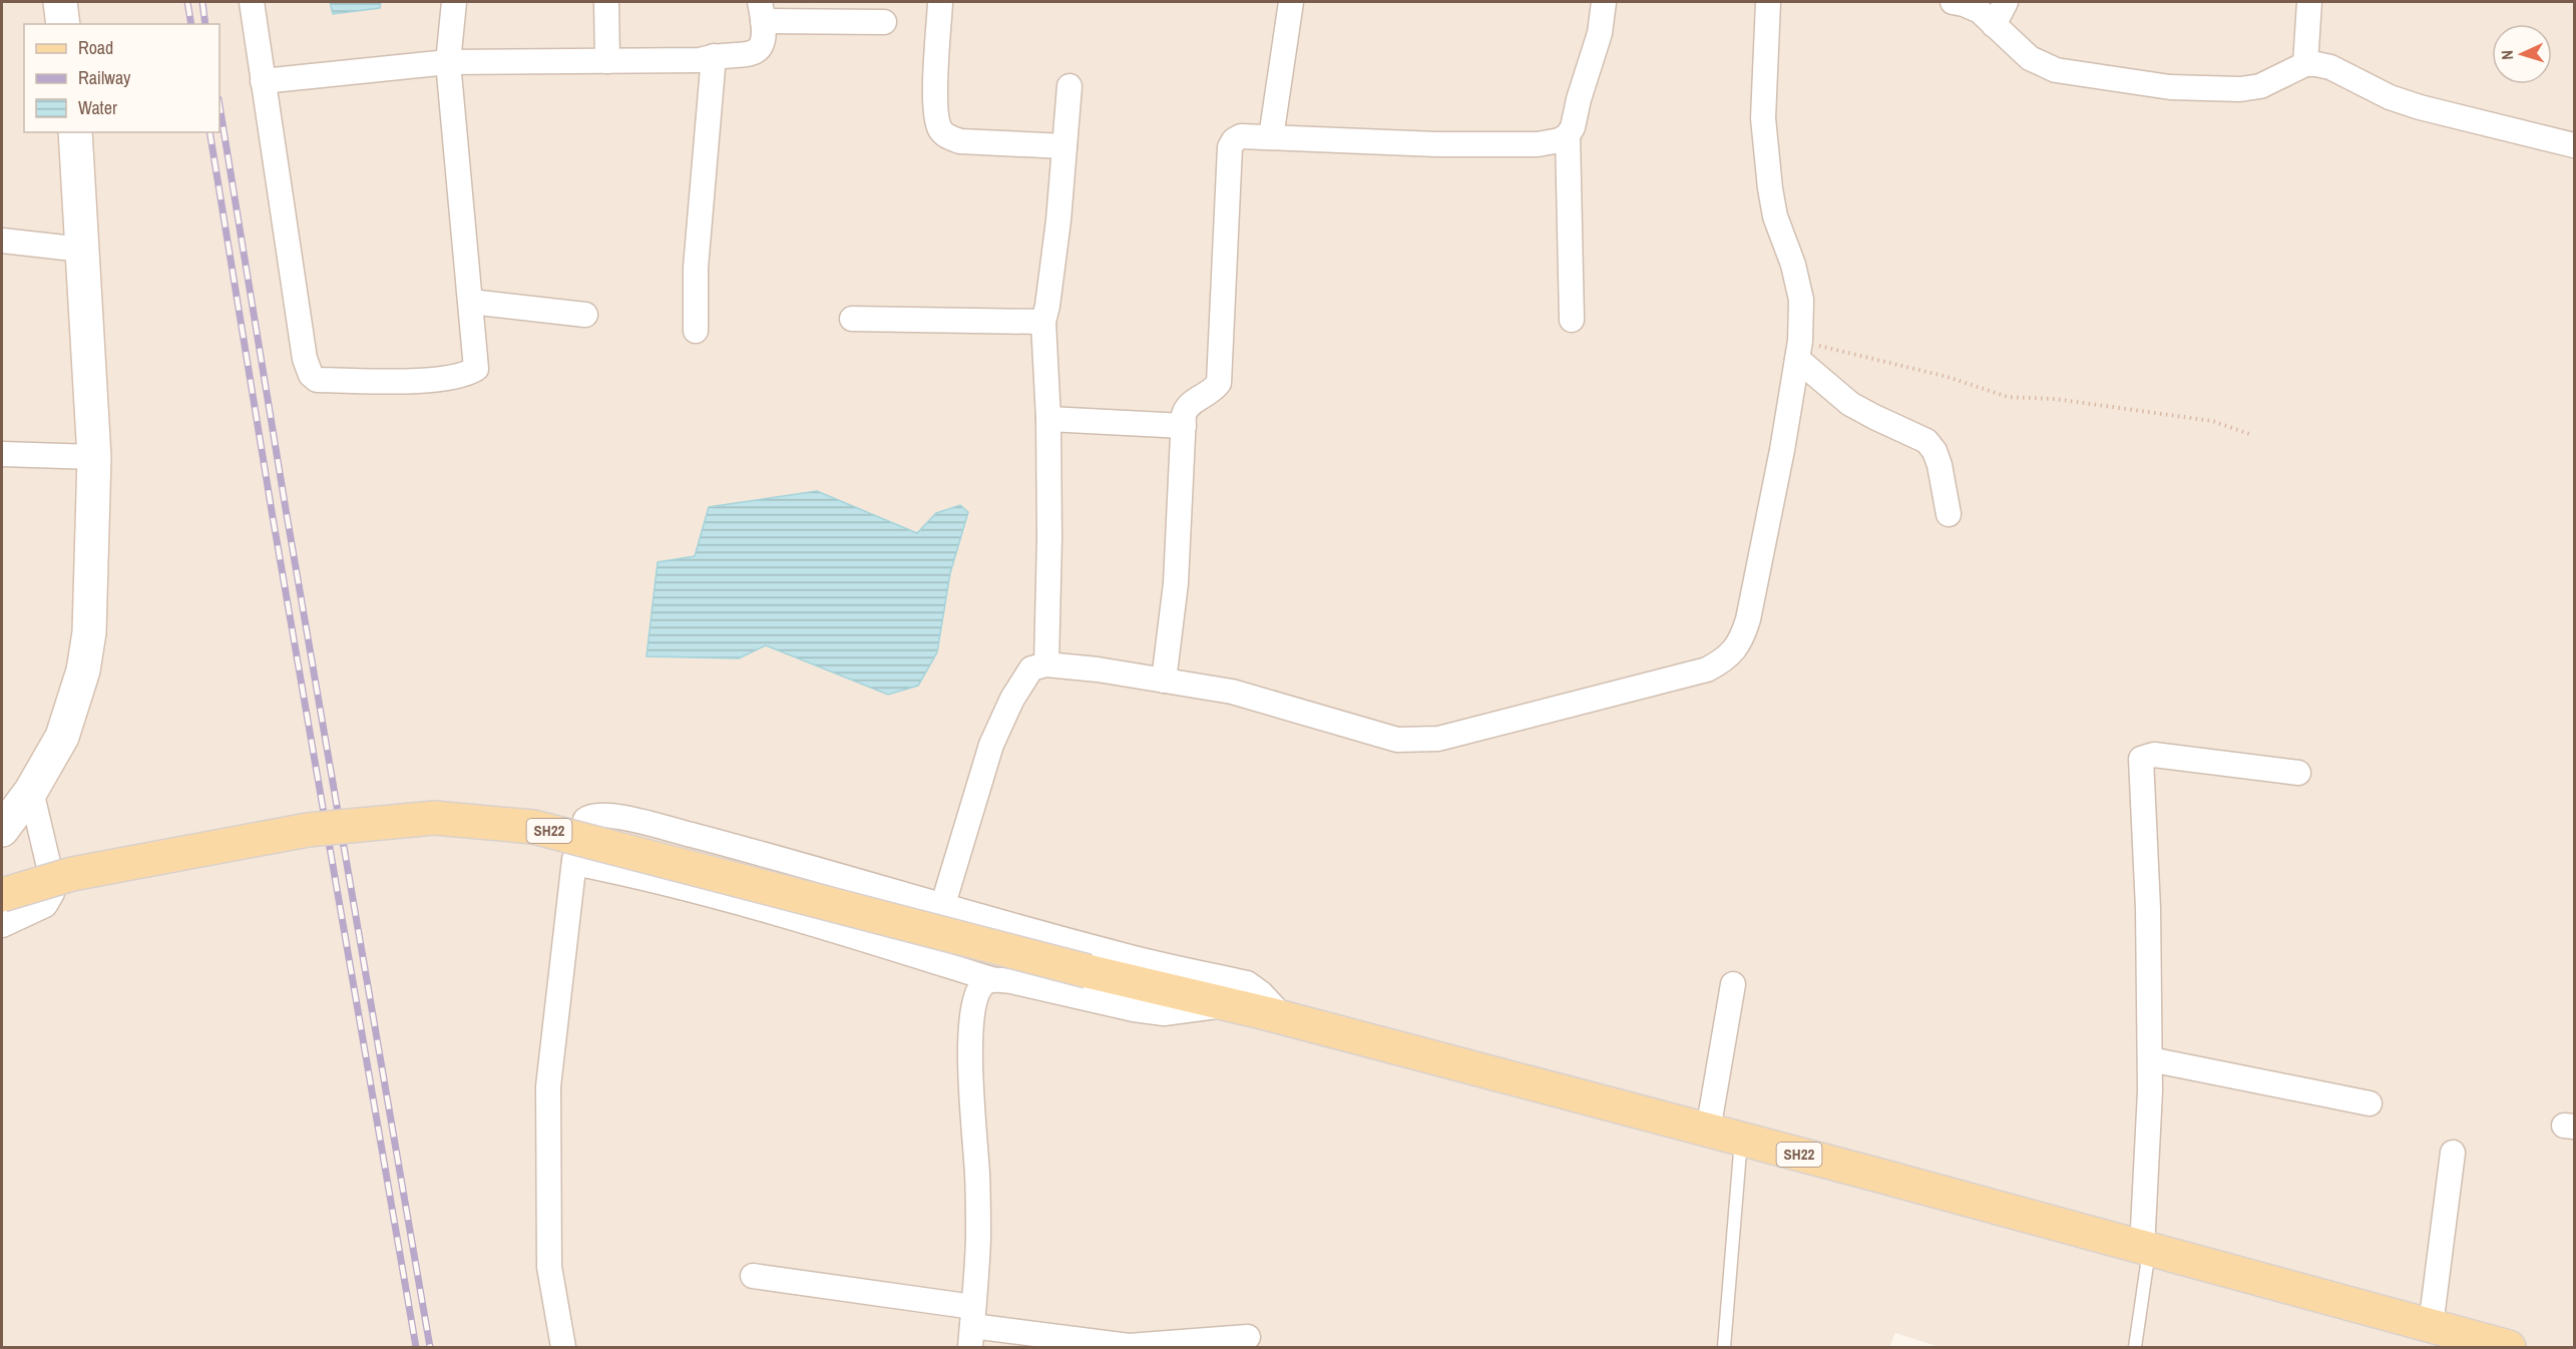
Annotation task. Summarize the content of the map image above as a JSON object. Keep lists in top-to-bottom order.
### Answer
{
  "streets": {
    "main road": ["SH22"]
  },
  "legend": ["Road", "Railway", "Water"],
  "north": "left"
}
